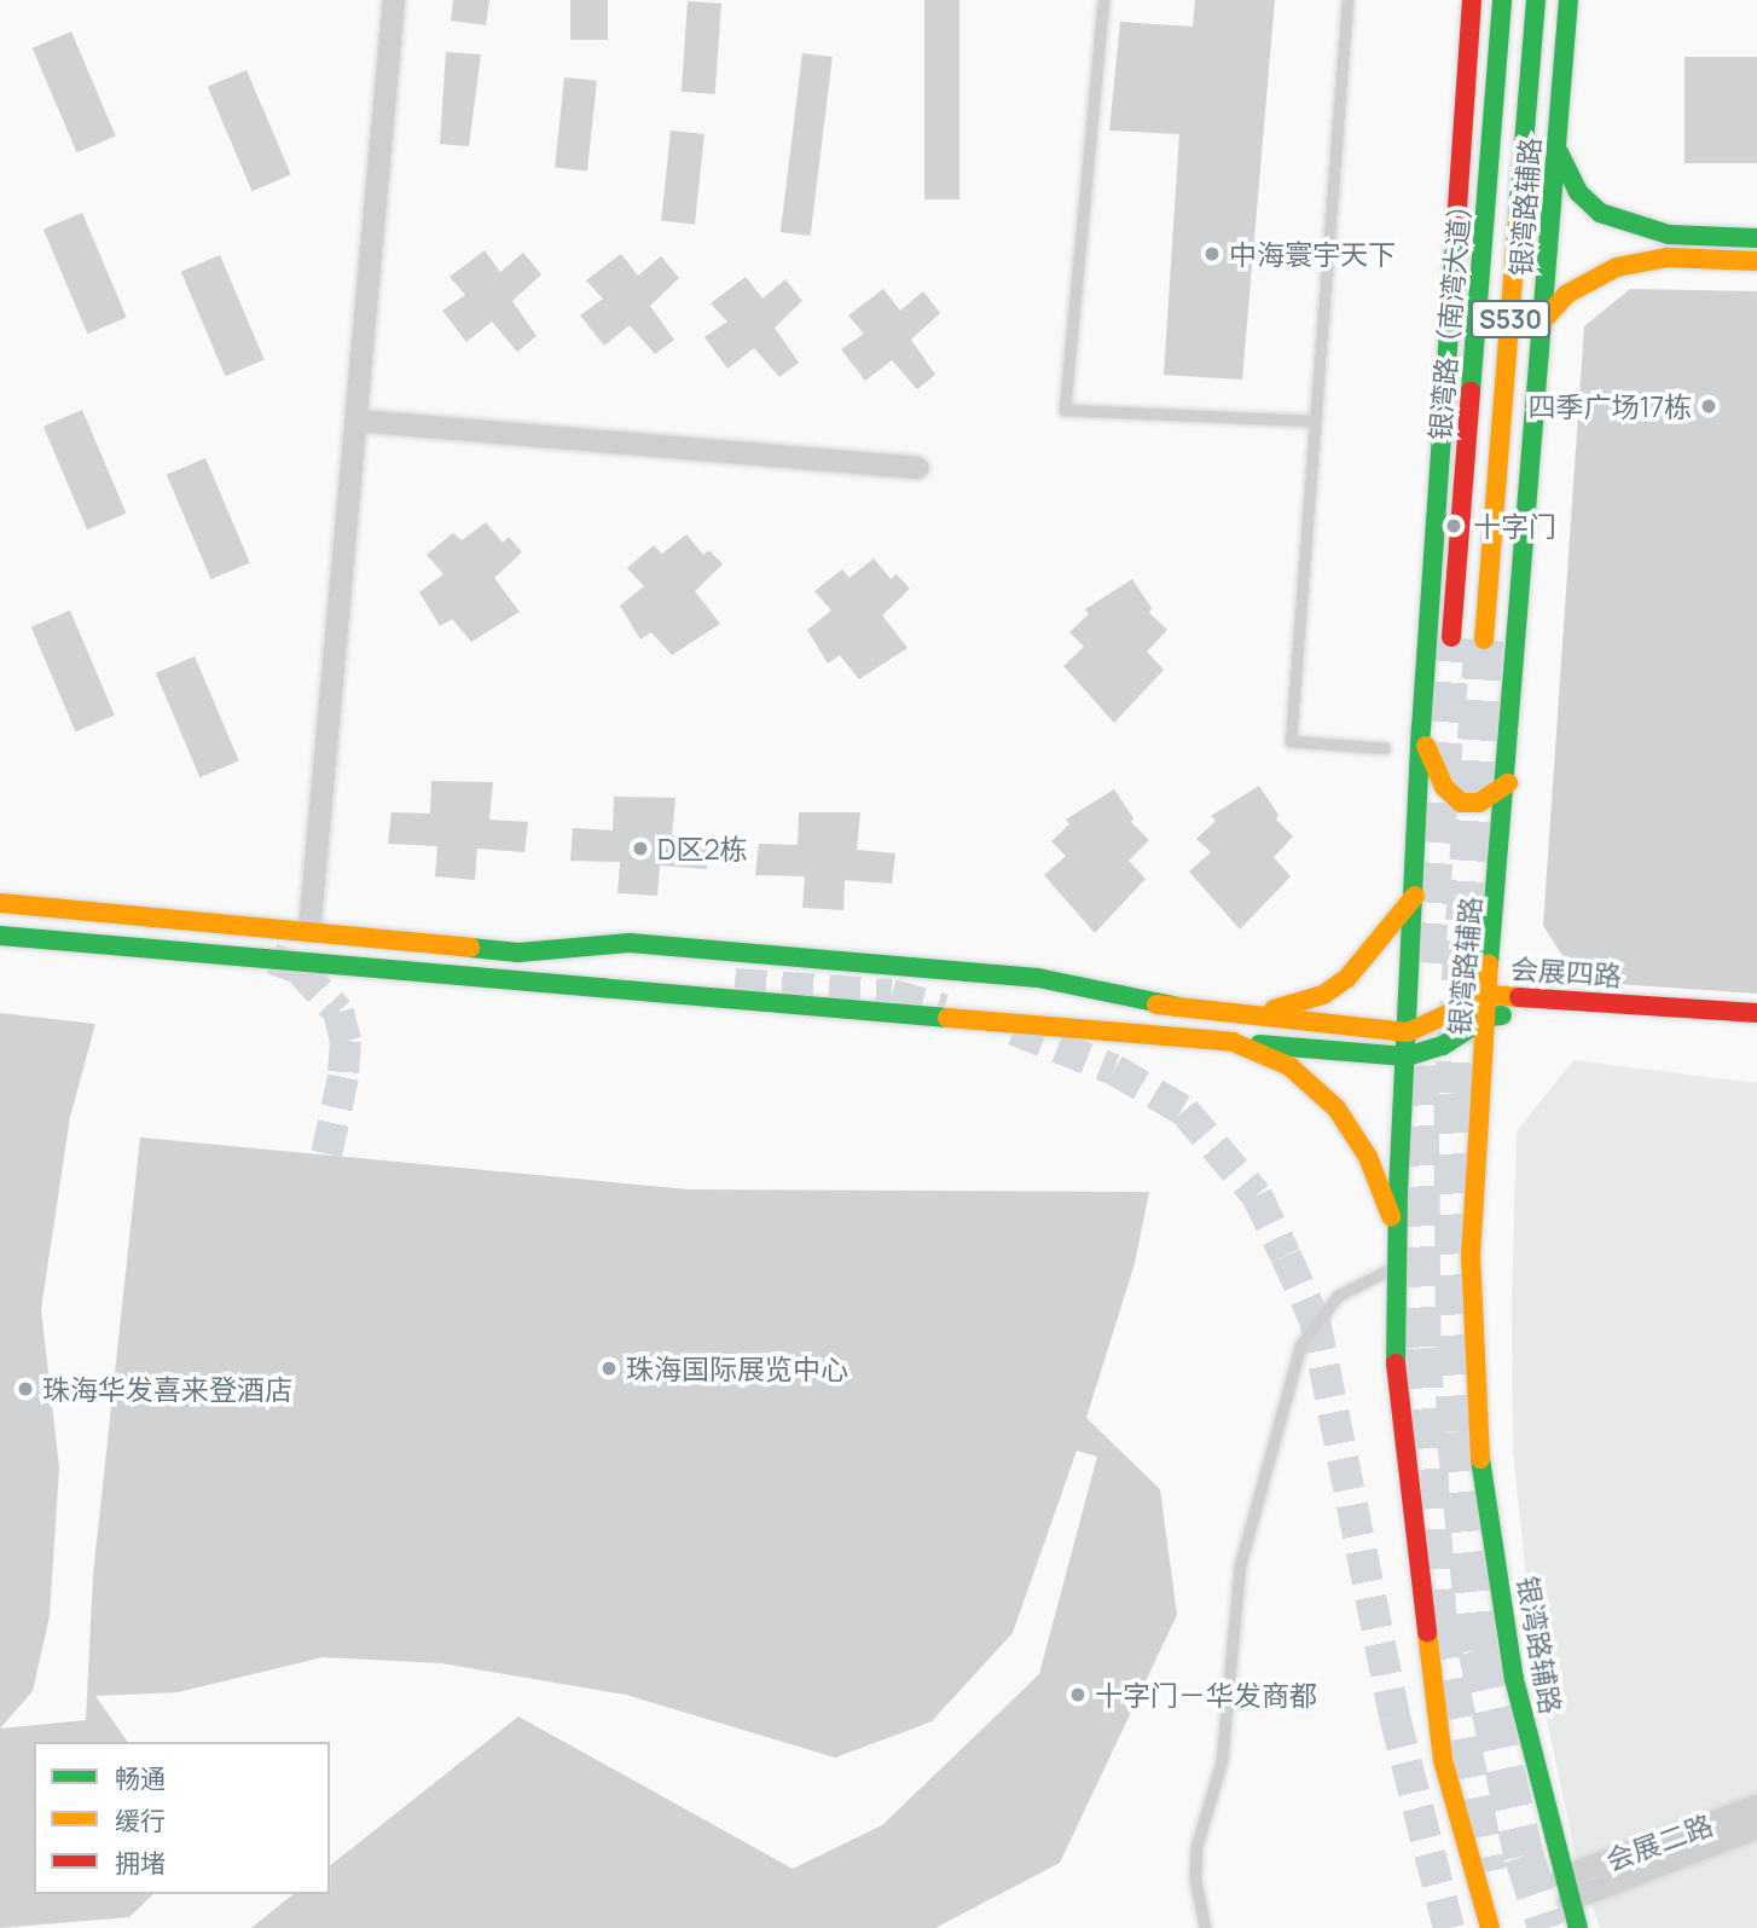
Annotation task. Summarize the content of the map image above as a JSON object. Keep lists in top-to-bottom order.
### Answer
{
  "streets": {
    "main road": [
      "银湾路辅路",
      "银湾路（南湾大道）",
      "S530",
      "会展四路"
    ],
    "street": ["会展二路"]
  },
  "crossings": [
    ["银湾路辅路", "会展四路"],
    ["银湾路辅路", "会展二路"]
  ],
  "places": [
    "中海寰宇天下",
    "四季广场17栋",
    "十字门",
    "D区2栋",
    "珠海国际展览中心",
    "珠海华发喜来登酒店",
    "十字门－华发商都"
  ],
  "legend": ["畅通", "缓行", "拥堵"]
}
